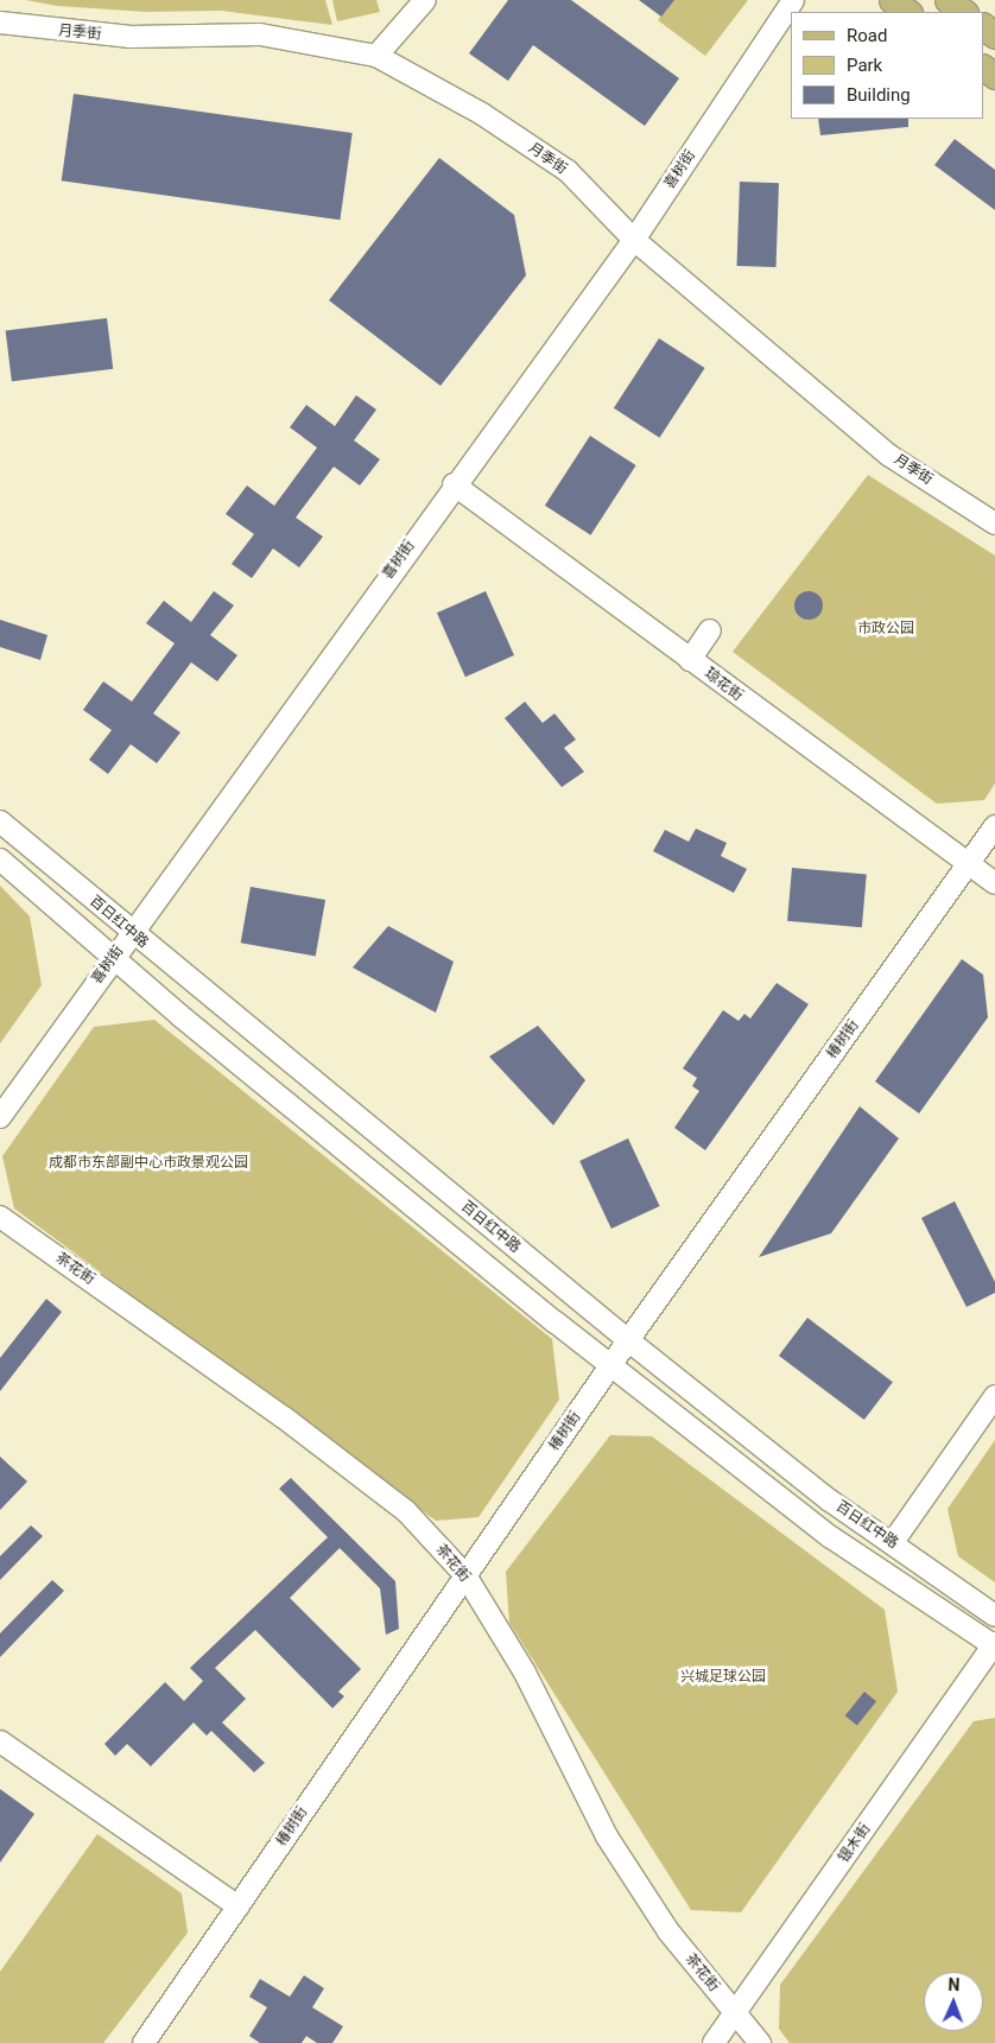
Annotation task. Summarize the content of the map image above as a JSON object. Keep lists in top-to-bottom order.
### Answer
{
  "streets": {
    "street": [
      "月季街",
      "喜树街",
      "琼花街",
      "百日红中路",
      "椿树街",
      "茶花街",
      "银木街"
    ]
  },
  "crossings": [
    ["月季街", "喜树街"],
    ["喜树街", "琼花街"],
    ["喜树街", "百日红中路"],
    ["琼花街", "椿树街"],
    ["百日红中路", "椿树街"],
    ["百日红中路", "银木街"],
    ["椿树街", "茶花街"],
    ["茶花街", "银木街"]
  ],
  "parks": ["市政公园", "成都市东部副中心市政景观公园", "兴城足球公园"],
  "legend": ["Road", "Park", "Building"],
  "north": "top"
}
